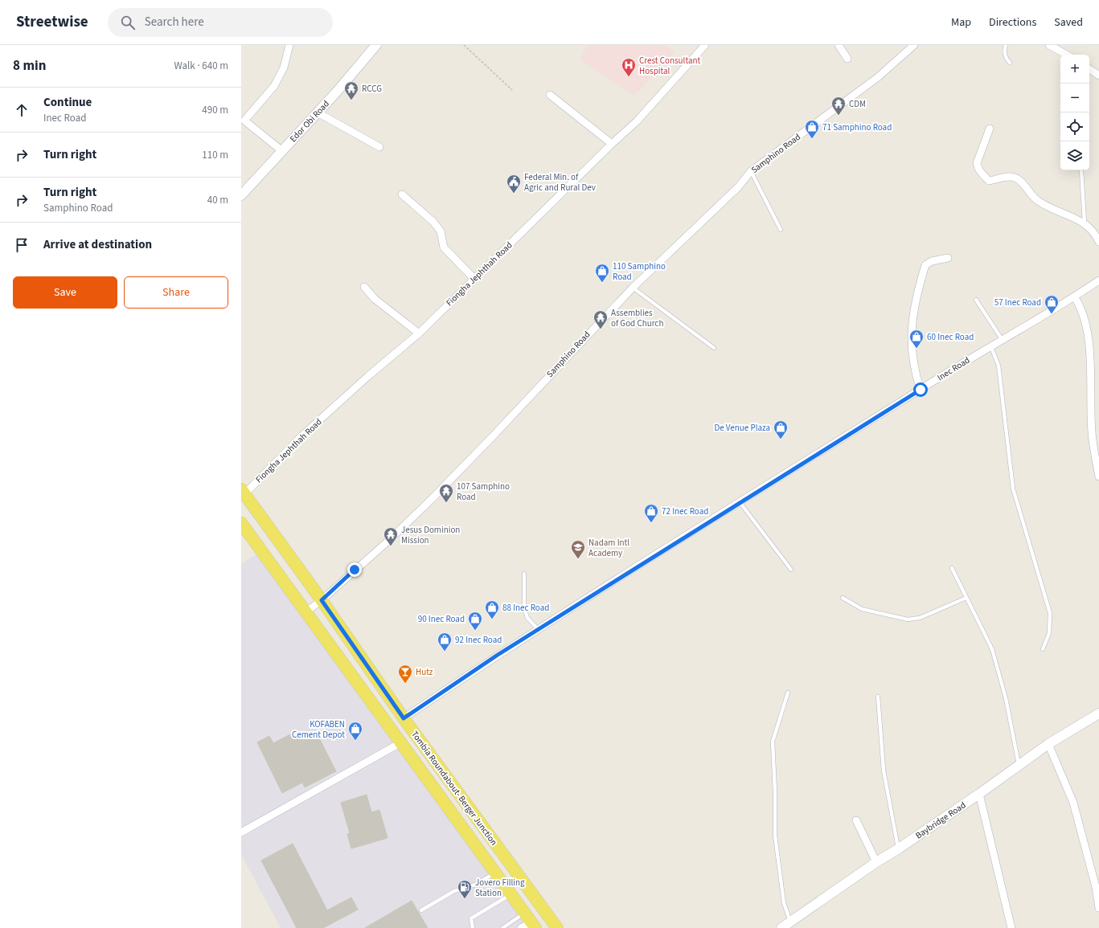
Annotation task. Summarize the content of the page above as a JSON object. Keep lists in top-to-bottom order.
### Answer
{
  "streets": {
    "main road": ["Tombia Roundabout- Berger Junction"],
    "street": [
      "Edor Obi Road",
      "Samphino Road",
      "Fiongha Jephthah Road",
      "Inec Road",
      "Baybridge Road"
    ]
  },
  "crossings": [
    ["Samphino Road", "Tombia Roundabout- Berger Junction"],
    ["Fiongha Jephthah Road", "Tombia Roundabout- Berger Junction"],
    ["Inec Road", "Tombia Roundabout- Berger Junction"]
  ],
  "places": {
    "hospital": ["Crest Consultant Hospital"],
    "temple": [
      "RCCG",
      "CDM",
      "Assemblies of God Church",
      "107 Samphino Road",
      "Jesus Dominion Mission"
    ],
    "shop": [
      "71 Samphino Road",
      "110 Samphino Road",
      "57 Inec Road",
      "60 Inec Road",
      "De Venue Plaza",
      "72 Inec Road",
      "88 Inec Road",
      "90 Inec Road",
      "92 Inec Road",
      "KOFABEN Cement Depot"
    ],
    "public building": ["Federal Min. of Agric and Rural Dev"],
    "school or university": ["Nadam Intl Academy"],
    "bar": ["Hutz"],
    "fuel station": ["Jovero Filling Station"]
  },
  "page": {
    "header": "Streetwise",
    "search": "Search here",
    "nav": ["Map", "Directions", "Saved"],
    "heading": ["8 min", "Walk · 640 m"],
    "map_buttons": ["+", "−"],
    "list": [
      ["Continue", "Inec Road", "490 m"],
      ["Turn right", "110 m"],
      ["Turn right", "Samphino Road", "40 m"],
      "Arrive at destination"
    ],
    "buttons": ["Save", "Share"]
  }
}
